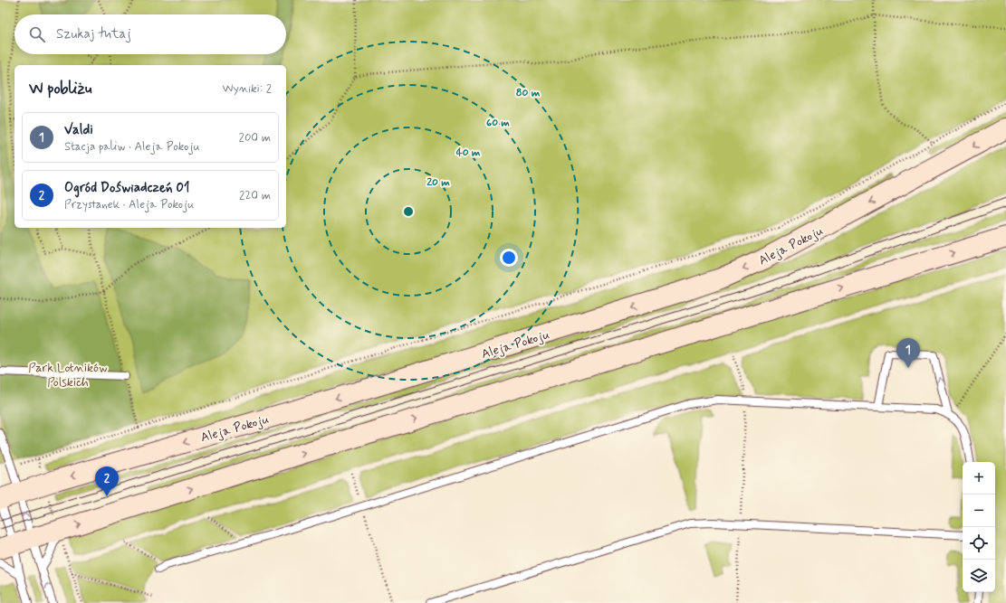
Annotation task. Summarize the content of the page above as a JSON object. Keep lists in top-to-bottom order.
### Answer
{
  "streets": {
    "main road": ["Aleja Pokoju"]
  },
  "parks": ["Park Lotników Polskich"],
  "page": {
    "search": "Szukaj tutaj",
    "heading": ["W pobliżu", "Wyniki: 2"],
    "list": [
      {
        "mark": "1",
        "name": "Valdi",
        "note": "Stacja paliw · Aleja Pokoju",
        "value": "200 m"
      },
      {
        "mark": "2",
        "name": "Ogród Doświadczeń 01",
        "note": "Przystanek · Aleja Pokoju",
        "value": "220 m"
      }
    ],
    "pins": ["1", "2"],
    "map_buttons": ["+", "−"]
  },
  "rings": [
    "80 m",
    "60 m",
    "40 m",
    "20 m"
  ]
}
